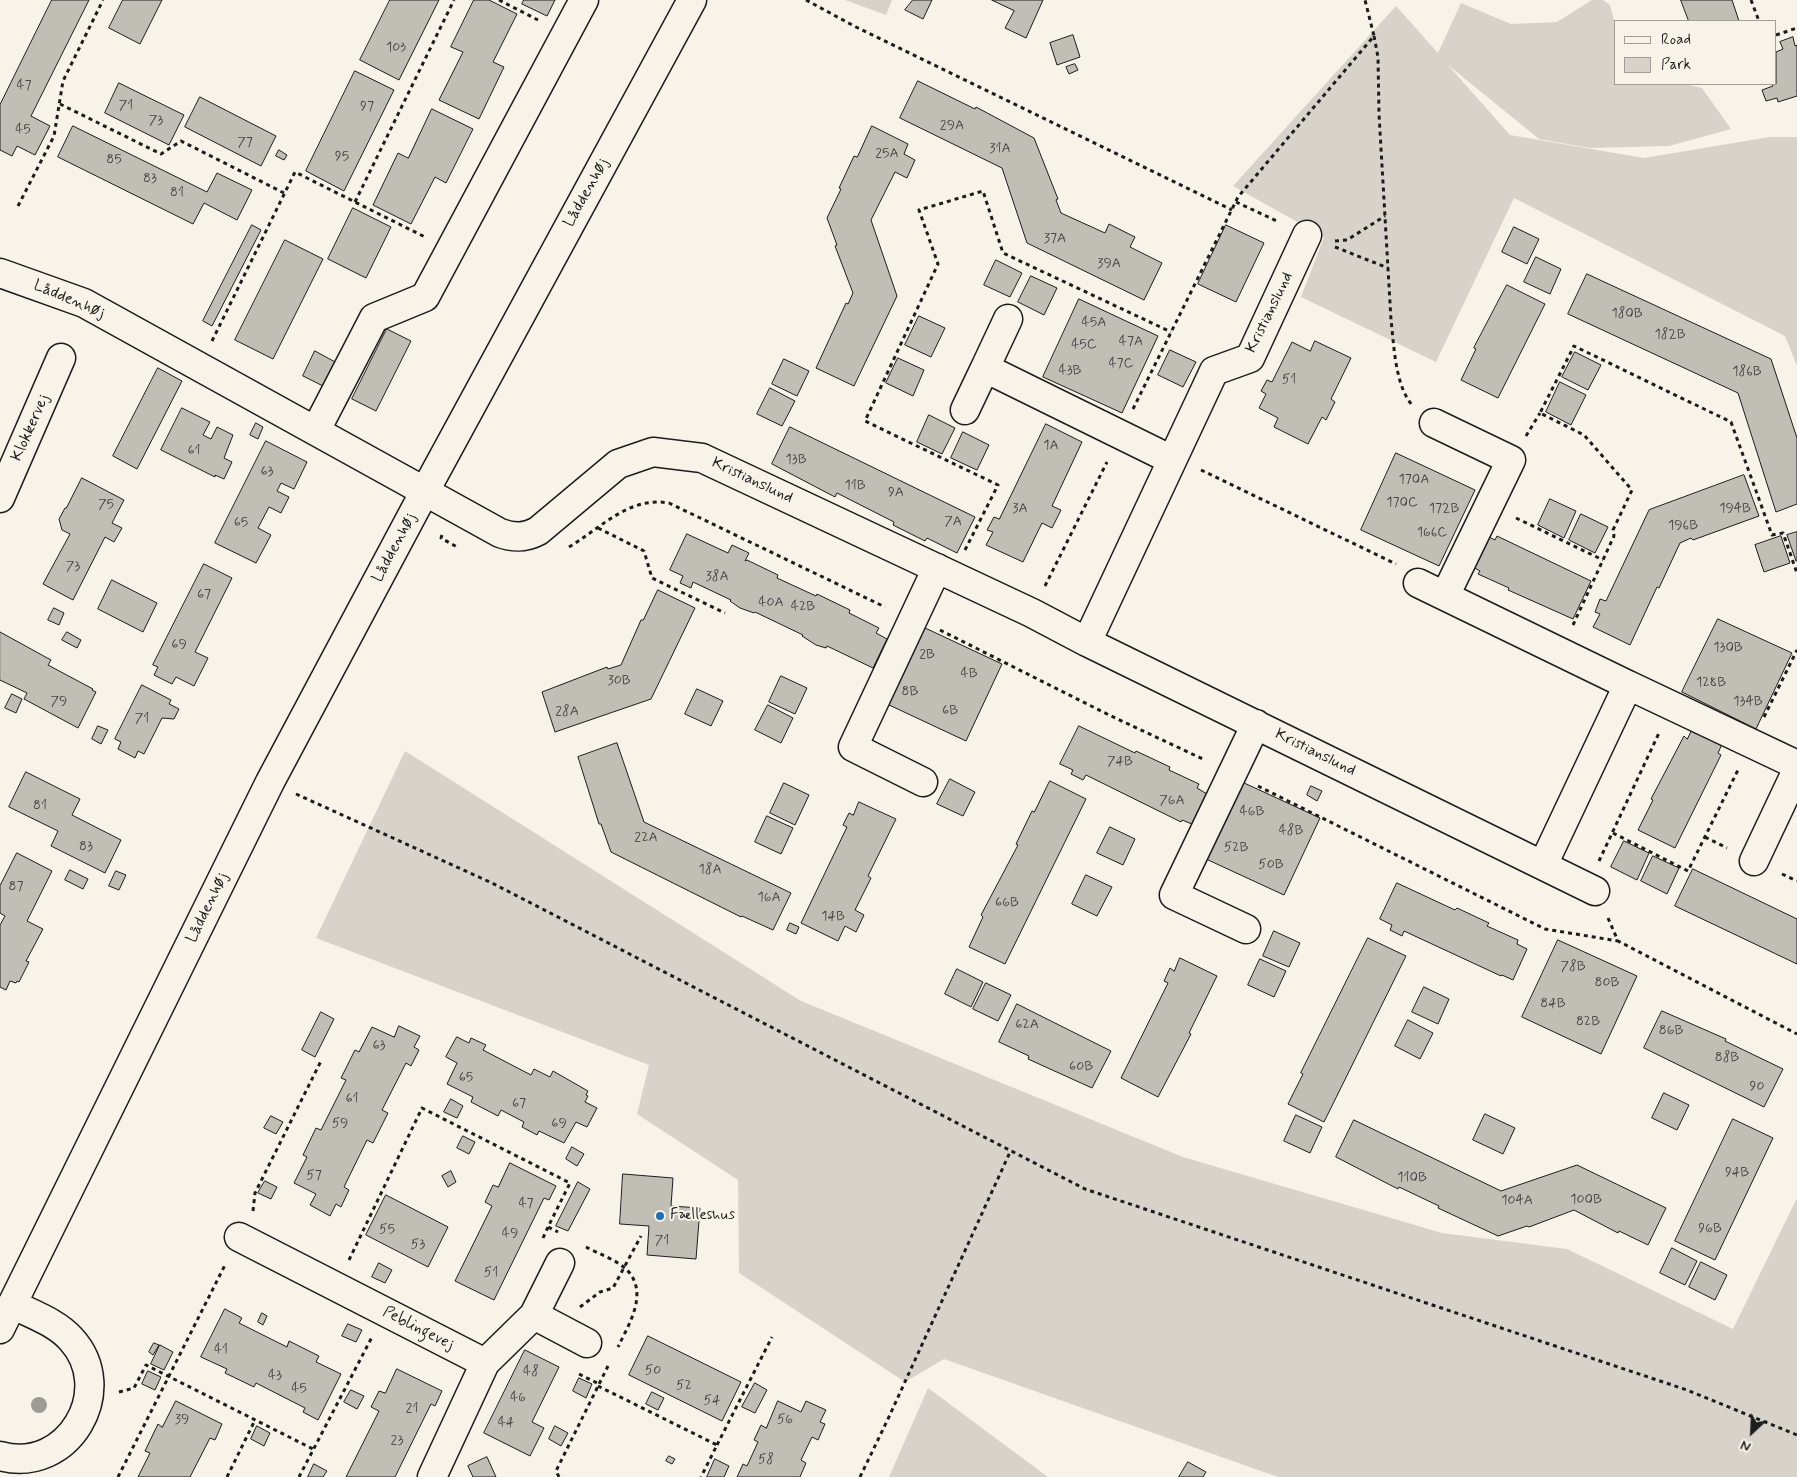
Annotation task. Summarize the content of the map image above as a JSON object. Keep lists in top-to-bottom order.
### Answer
{
  "streets": {
    "street": [
      "Låddenhøj",
      "Kristianslund",
      "Klokkervej",
      "Peblingevej"
    ]
  },
  "crossings": [
    ["Låddenhøj", "Kristianslund"]
  ],
  "places": ["Fælleshus"],
  "house_numbers": [
    "103",
    "47",
    "71",
    "97",
    "73",
    "29A",
    "45",
    "77",
    "31A",
    "25A",
    "95",
    "85",
    "83",
    "81",
    "37A",
    "39A",
    "180B",
    "45A",
    "182B",
    "47A",
    "45C",
    "47C",
    "43B",
    "186B",
    "51",
    "1A",
    "61",
    "13B",
    "63",
    "170A",
    "11B",
    "9A",
    "170C",
    "75",
    "3A",
    "172B",
    "194B",
    "7A",
    "65",
    "196B",
    "166C",
    "73",
    "38A",
    "67",
    "40A",
    "42B",
    "69",
    "130B",
    "2B",
    "4B",
    "30B",
    "128B",
    "8B",
    "79",
    "134B",
    "6B",
    "28A",
    "71",
    "74B",
    "76A",
    "81",
    "46B",
    "48B",
    "22A",
    "83",
    "52B",
    "50B",
    "18A",
    "87",
    "16A",
    "66B",
    "14B",
    "78B",
    "80B",
    "84B",
    "82B",
    "62A",
    "86B",
    "63",
    "88B",
    "60B",
    "65",
    "90",
    "61",
    "67",
    "59",
    "69",
    "94B",
    "57",
    "110B",
    "100B",
    "104A",
    "47",
    "96B",
    "55",
    "49",
    "71",
    "53",
    "51",
    "41",
    "50",
    "48",
    "43",
    "52",
    "45",
    "46",
    "54",
    "21",
    "39",
    "56",
    "44",
    "23",
    "58"
  ],
  "legend": ["Road", "Park"],
  "north": "bottom left"
}
